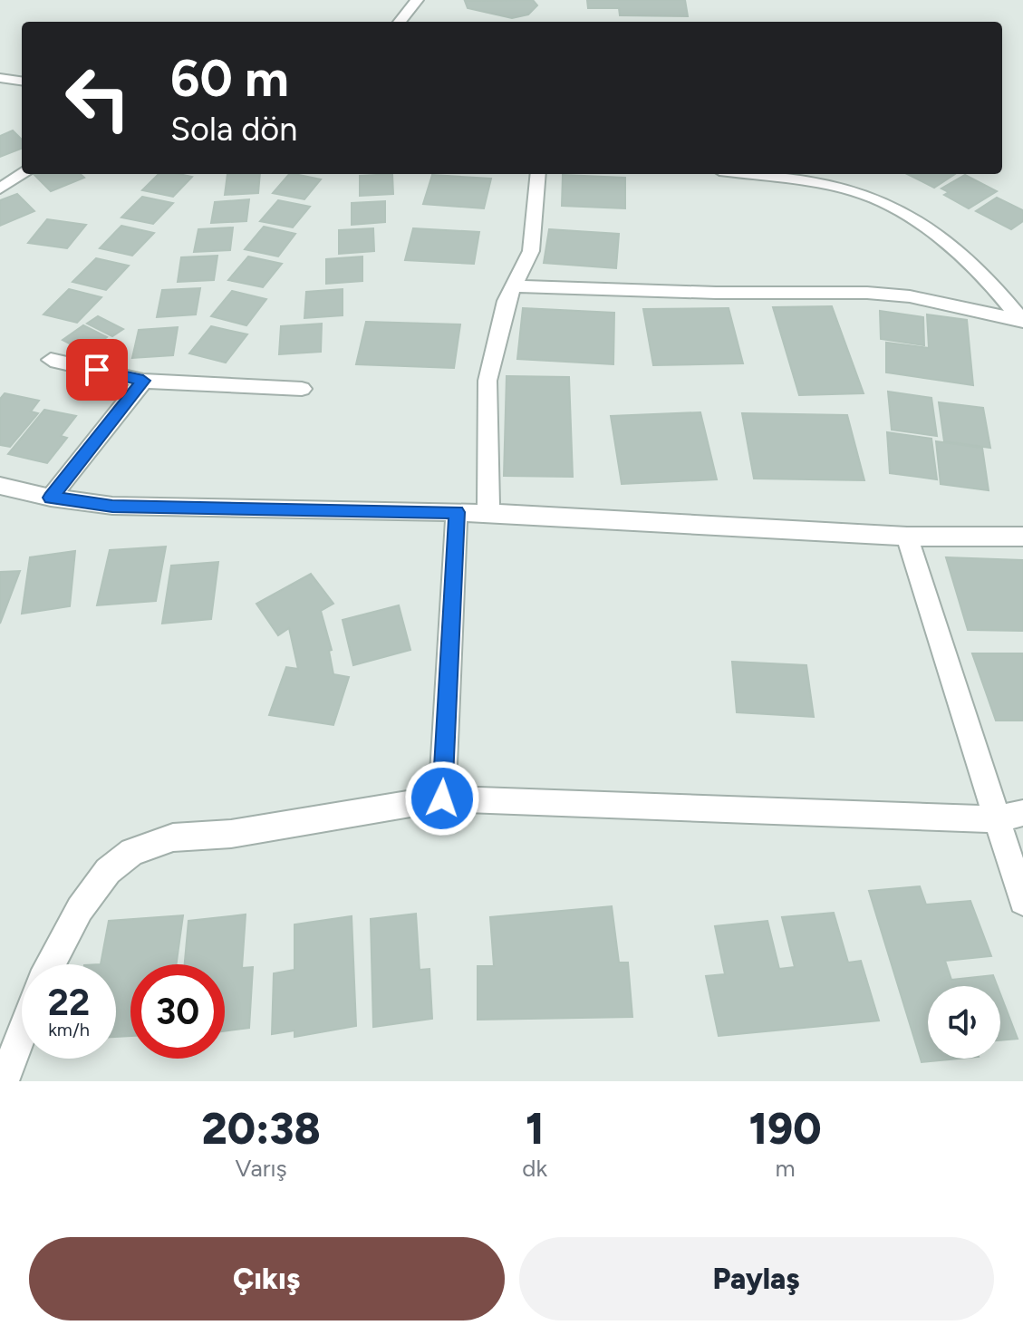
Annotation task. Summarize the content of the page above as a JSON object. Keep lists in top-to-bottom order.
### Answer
{
  "page": {
    "turn": ["60 m", "Sola dön"],
    "speed": "22 km/h",
    "limit": "30",
    "eta": [
      "20:38",
      "Varış",
      "1",
      "dk",
      "190",
      "m"
    ],
    "buttons": ["Çıkış", "Paylaş"]
  }
}
